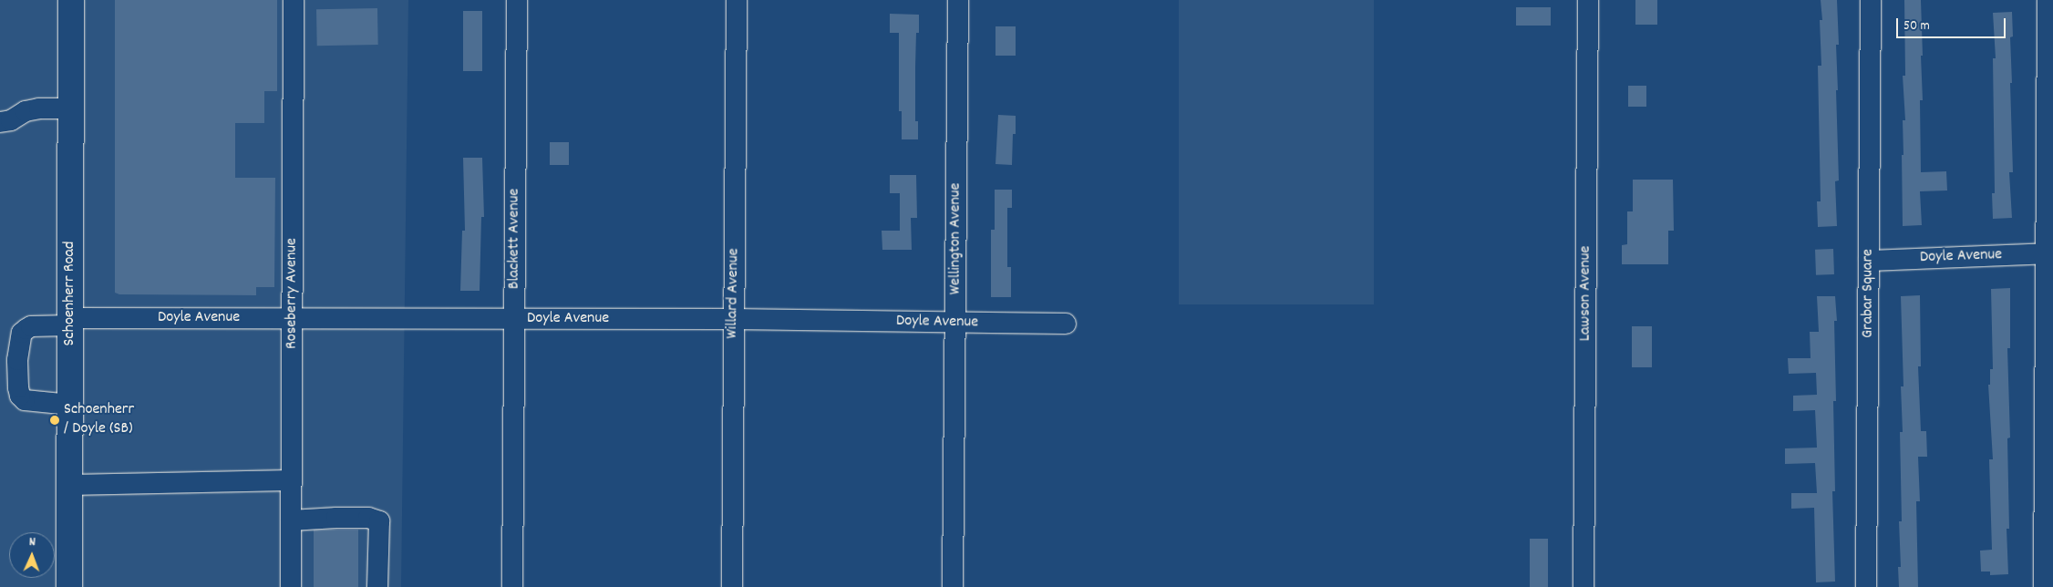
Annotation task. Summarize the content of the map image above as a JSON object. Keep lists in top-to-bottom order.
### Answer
{
  "streets": {
    "main road": ["Schoenherr Road"],
    "street": [
      "Blackett Avenue",
      "Wellington Avenue",
      "Doyle Avenue",
      "Roseberry Avenue",
      "Willard Avenue",
      "Lawson Avenue",
      "Grabar Square"
    ]
  },
  "crossings": [
    ["Blackett Avenue", "Doyle Avenue"],
    ["Wellington Avenue", "Doyle Avenue"],
    ["Doyle Avenue", "Schoenherr Road"],
    ["Doyle Avenue", "Roseberry Avenue"],
    ["Doyle Avenue", "Willard Avenue"],
    ["Doyle Avenue", "Grabar Square"]
  ],
  "places": ["Schoenherr / Doyle (SB)"],
  "scale_bar": "50 m",
  "north": "top"
}
